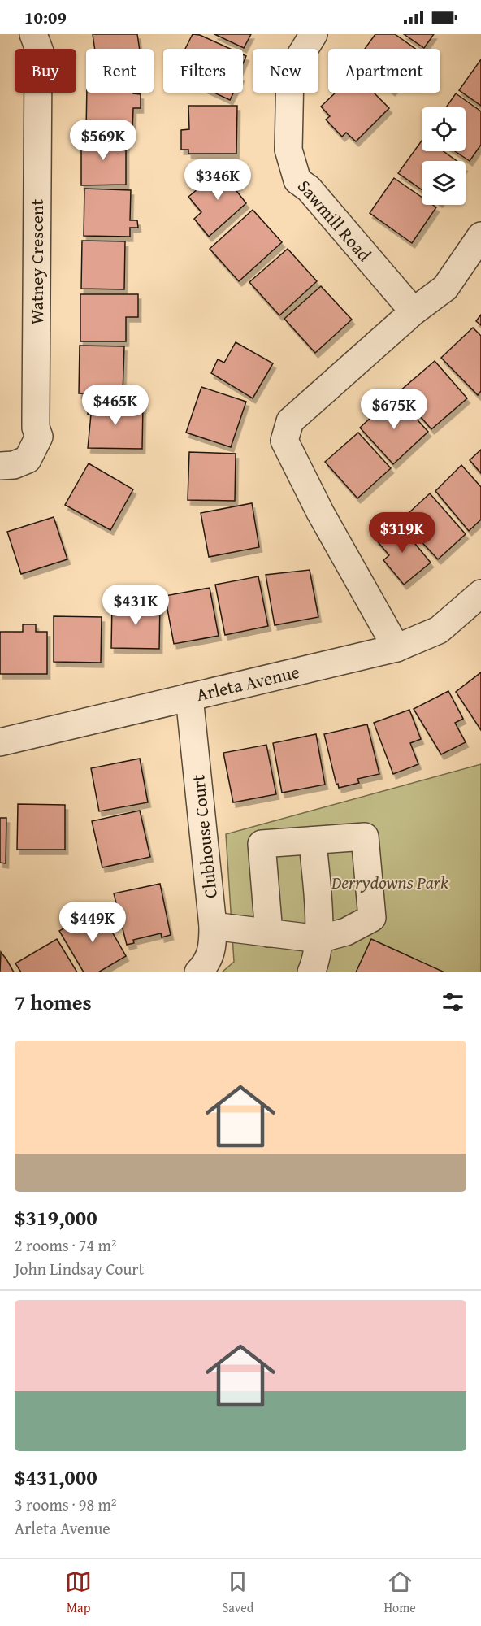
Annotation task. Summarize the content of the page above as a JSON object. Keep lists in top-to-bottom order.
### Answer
{
  "streets": {
    "street": [
      "Sawmill Road",
      "Watney Crescent",
      "Arleta Avenue",
      "Clubhouse Court"
    ]
  },
  "crossings": [
    ["Arleta Avenue", "Clubhouse Court"]
  ],
  "parks": ["Derrydowns Park"],
  "page": {
    "status": "10:09",
    "chip": [
      "Buy",
      "Rent",
      "Filters",
      "New",
      "Apartment"
    ],
    "price": [
      "$569K",
      "$346K",
      "$465K",
      "$675K",
      "$319K",
      "$431K",
      "$449K"
    ],
    "heading": "7 homes",
    "list": [
      {
        "name": "$319,000",
        "note": "2 rooms · 74 m² · John Lindsay Court"
      },
      {
        "name": "$431,000",
        "note": "3 rooms · 98 m² · Arleta Avenue"
      }
    ],
    "tabs": ["Map", "Saved", "Home"]
  }
}
